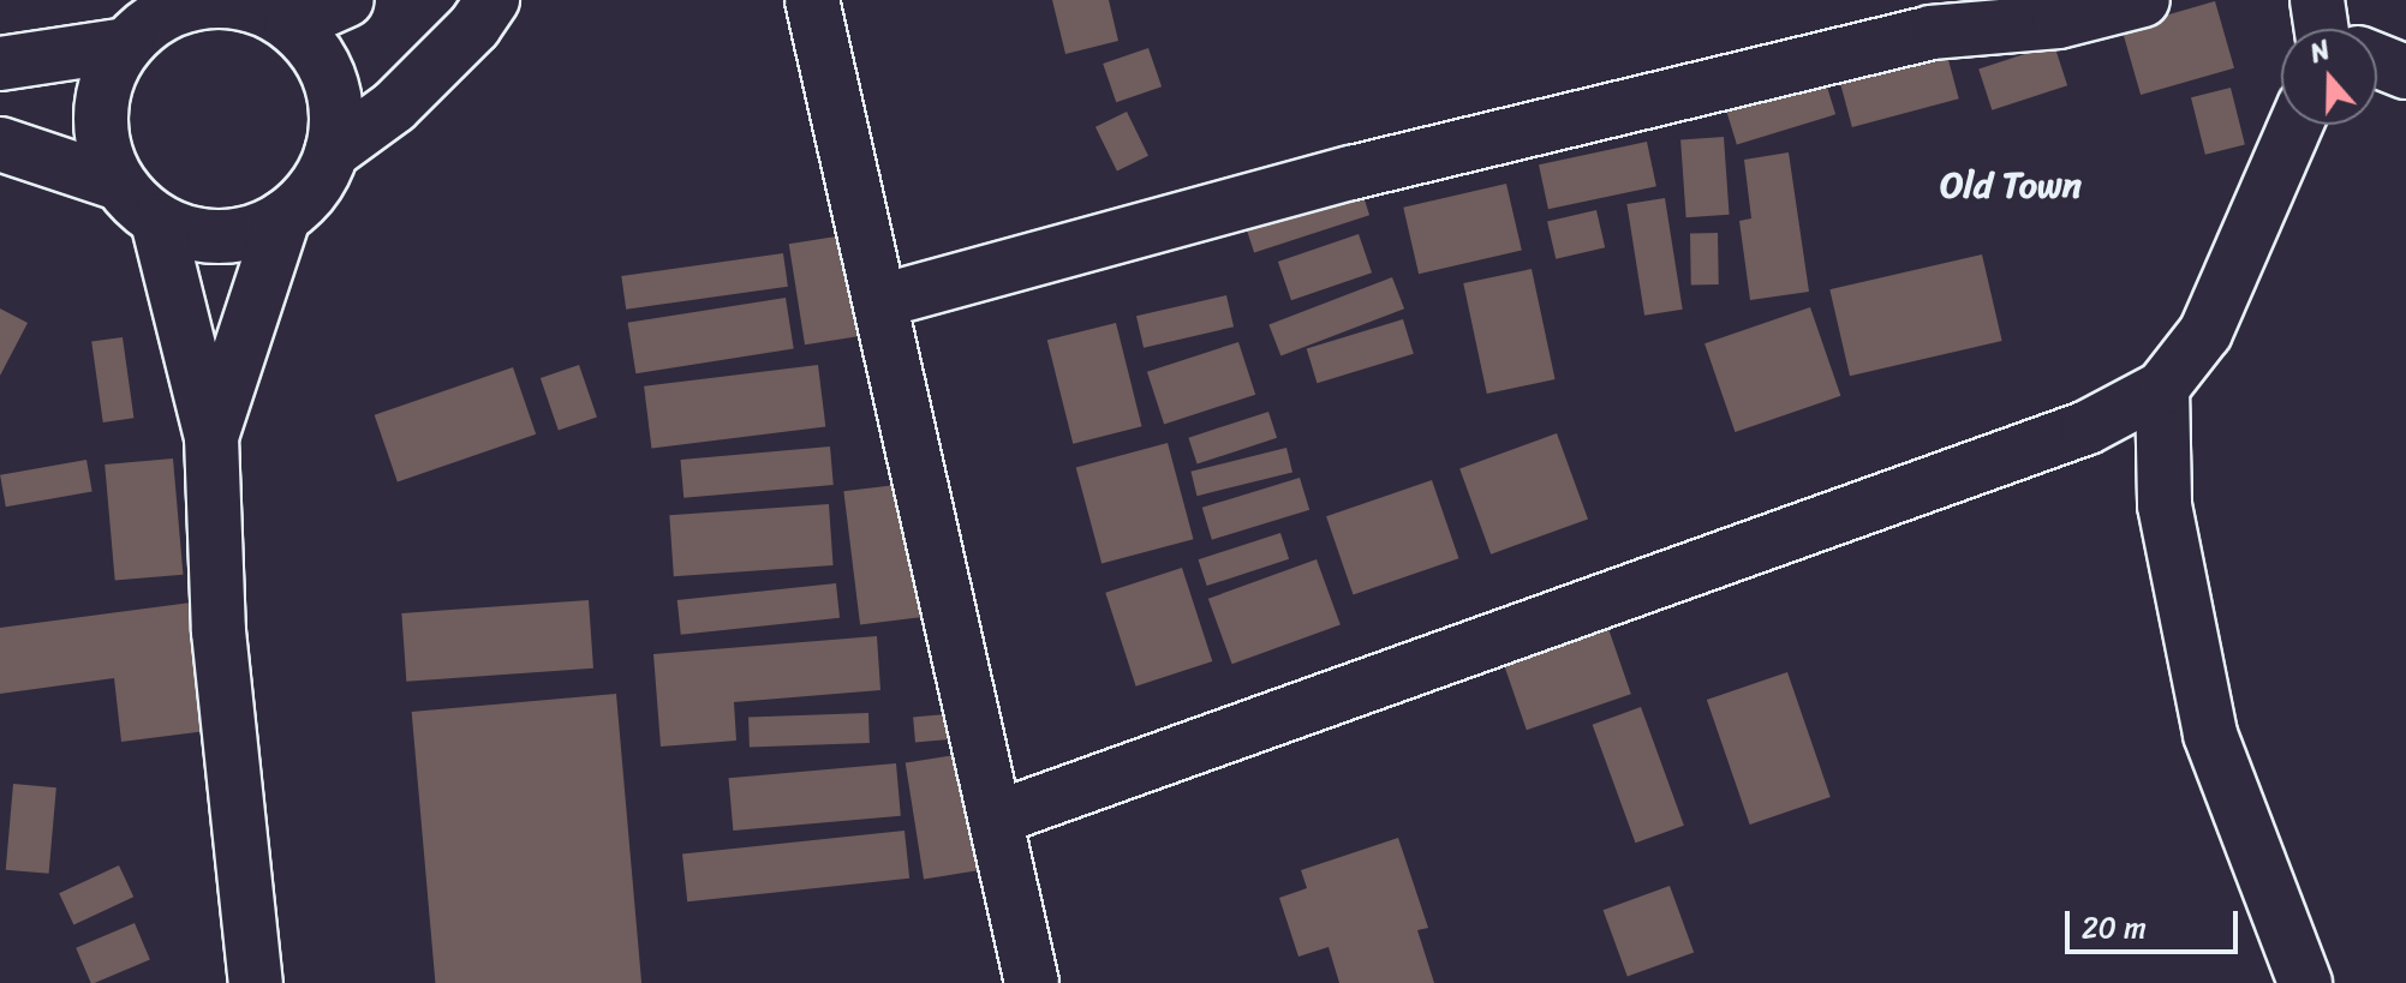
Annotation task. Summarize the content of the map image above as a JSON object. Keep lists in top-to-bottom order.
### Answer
{
  "districts": ["Old Town"],
  "scale_bar": "20 m",
  "north": "top"
}
